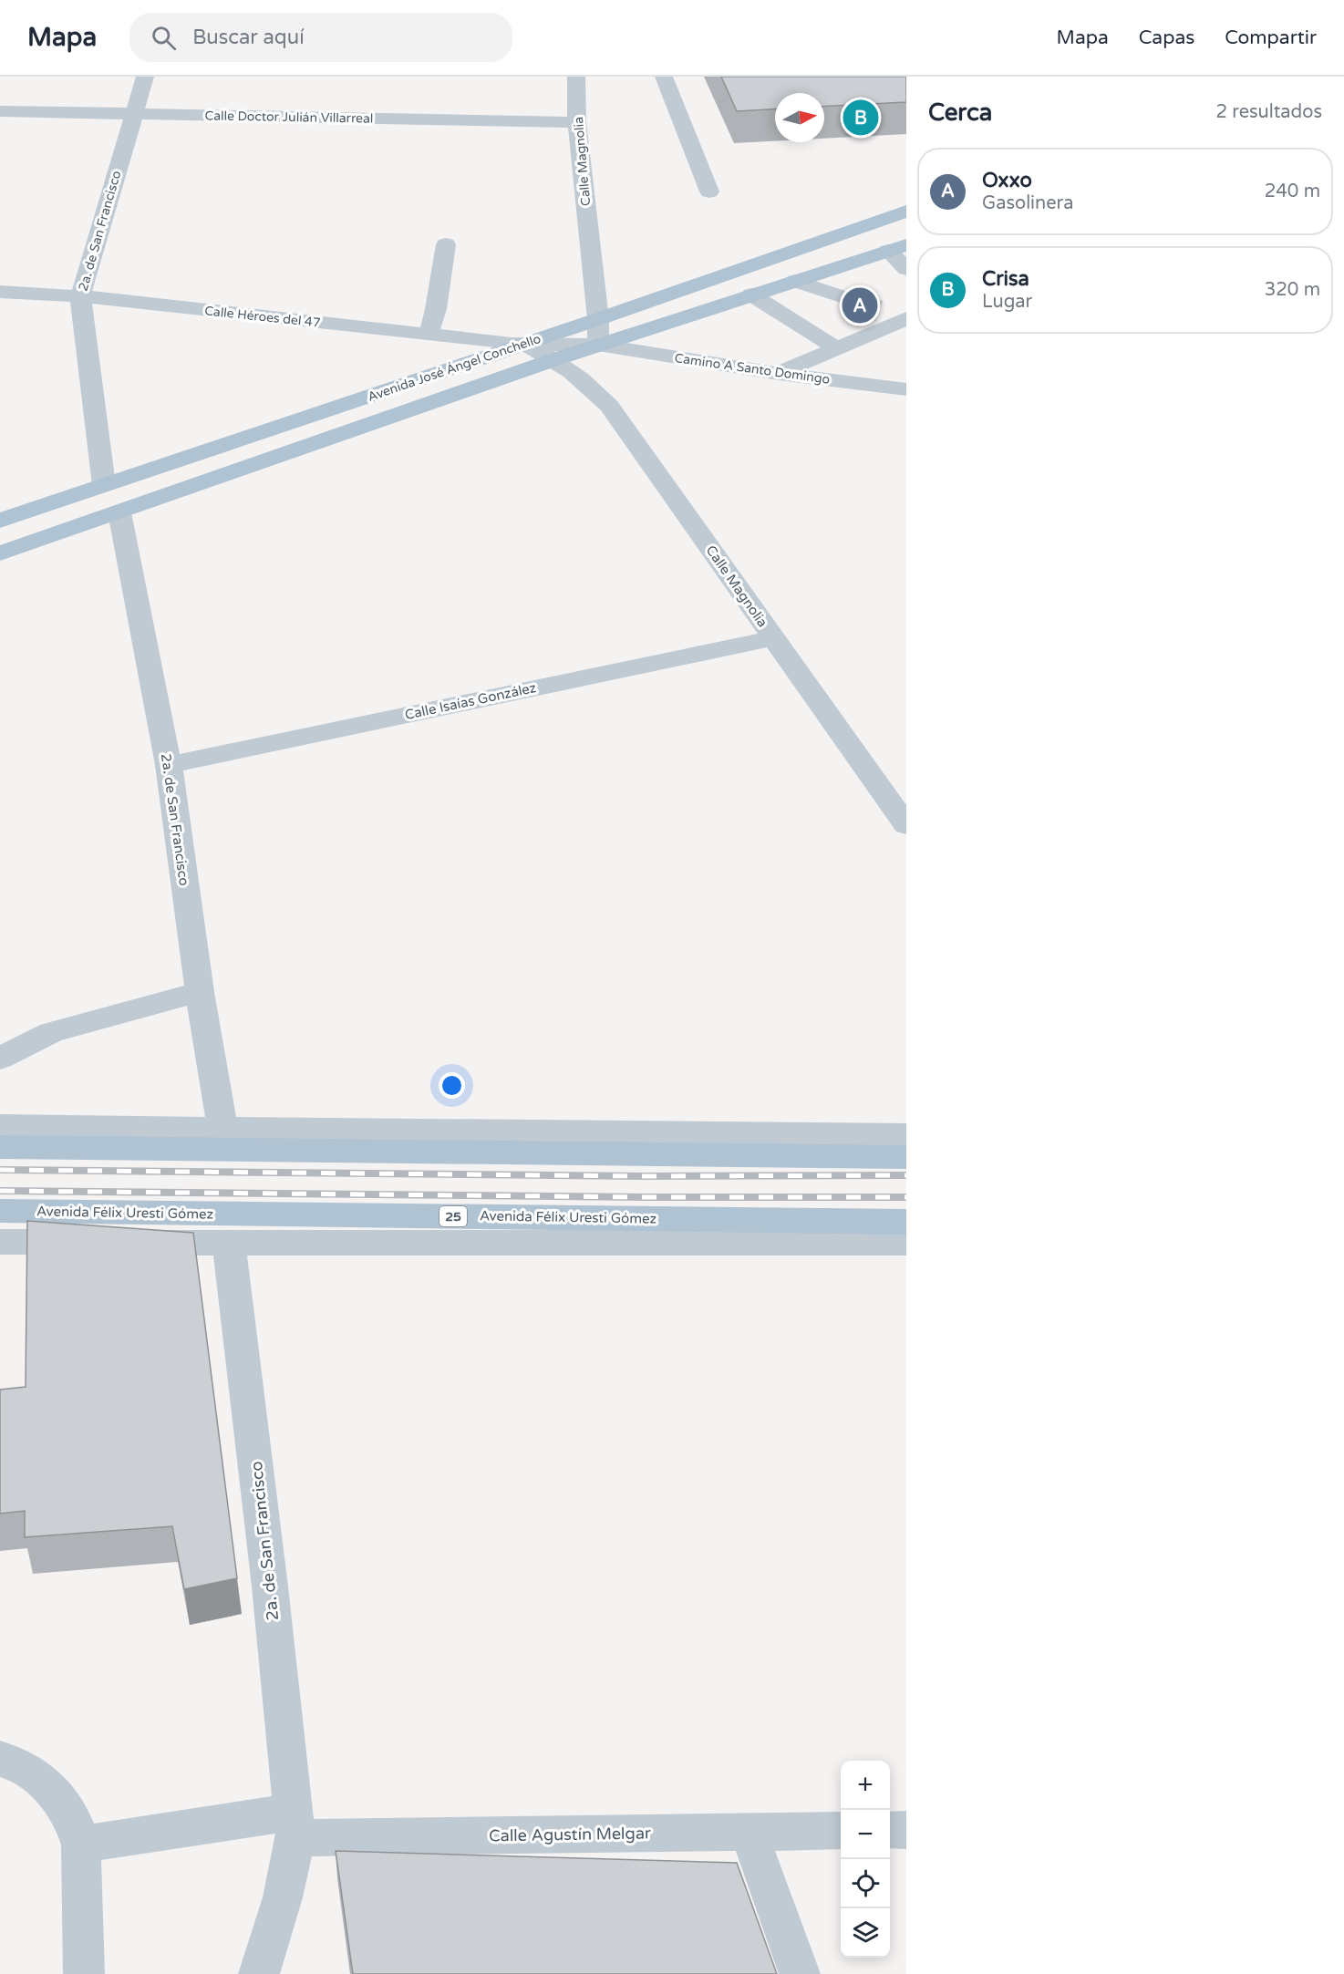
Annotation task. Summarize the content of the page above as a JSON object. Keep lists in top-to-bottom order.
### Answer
{
  "streets": {
    "main road": ["Avenida José Ángel Conchello", "Avenida Félix Uresti Gómez", "25"],
    "street": [
      "Calle Doctor Julián Villarreal",
      "Calle Magnolia",
      "2a. de San Francisco",
      "Calle Héroes del 47",
      "Camino A Santo Domingo",
      "Calle Isaías González",
      "Calle Agustín Melgar"
    ]
  },
  "crossings": [
    ["Calle Doctor Julián Villarreal", "Calle Magnolia"],
    ["Calle Doctor Julián Villarreal", "2a. de San Francisco"],
    ["Calle Magnolia", "Calle Héroes del 47"],
    ["Calle Magnolia", "Avenida José Ángel Conchello"],
    ["Calle Magnolia", "Camino A Santo Domingo"],
    ["Calle Magnolia", "Calle Isaías González"],
    ["2a. de San Francisco", "Calle Héroes del 47"],
    ["2a. de San Francisco", "Avenida José Ángel Conchello"],
    ["2a. de San Francisco", "Calle Isaías González"],
    ["2a. de San Francisco", "25"],
    ["2a. de San Francisco", "Calle Agustín Melgar"],
    ["Calle Héroes del 47", "Avenida José Ángel Conchello"],
    ["Calle Héroes del 47", "Camino A Santo Domingo"],
    ["Avenida José Ángel Conchello", "Camino A Santo Domingo"]
  ],
  "north": "right",
  "page": {
    "header": "Mapa",
    "search": "Buscar aquí",
    "nav": ["Mapa", "Capas", "Compartir"],
    "heading": ["Cerca", "2 resultados"],
    "pins": ["B", "A"],
    "list": [
      {
        "mark": "A",
        "name": "Oxxo",
        "note": "Gasolinera",
        "value": "240 m"
      },
      {
        "mark": "B",
        "name": "Crisa",
        "note": "Lugar",
        "value": "320 m"
      }
    ],
    "map_buttons": ["+", "−"]
  }
}
